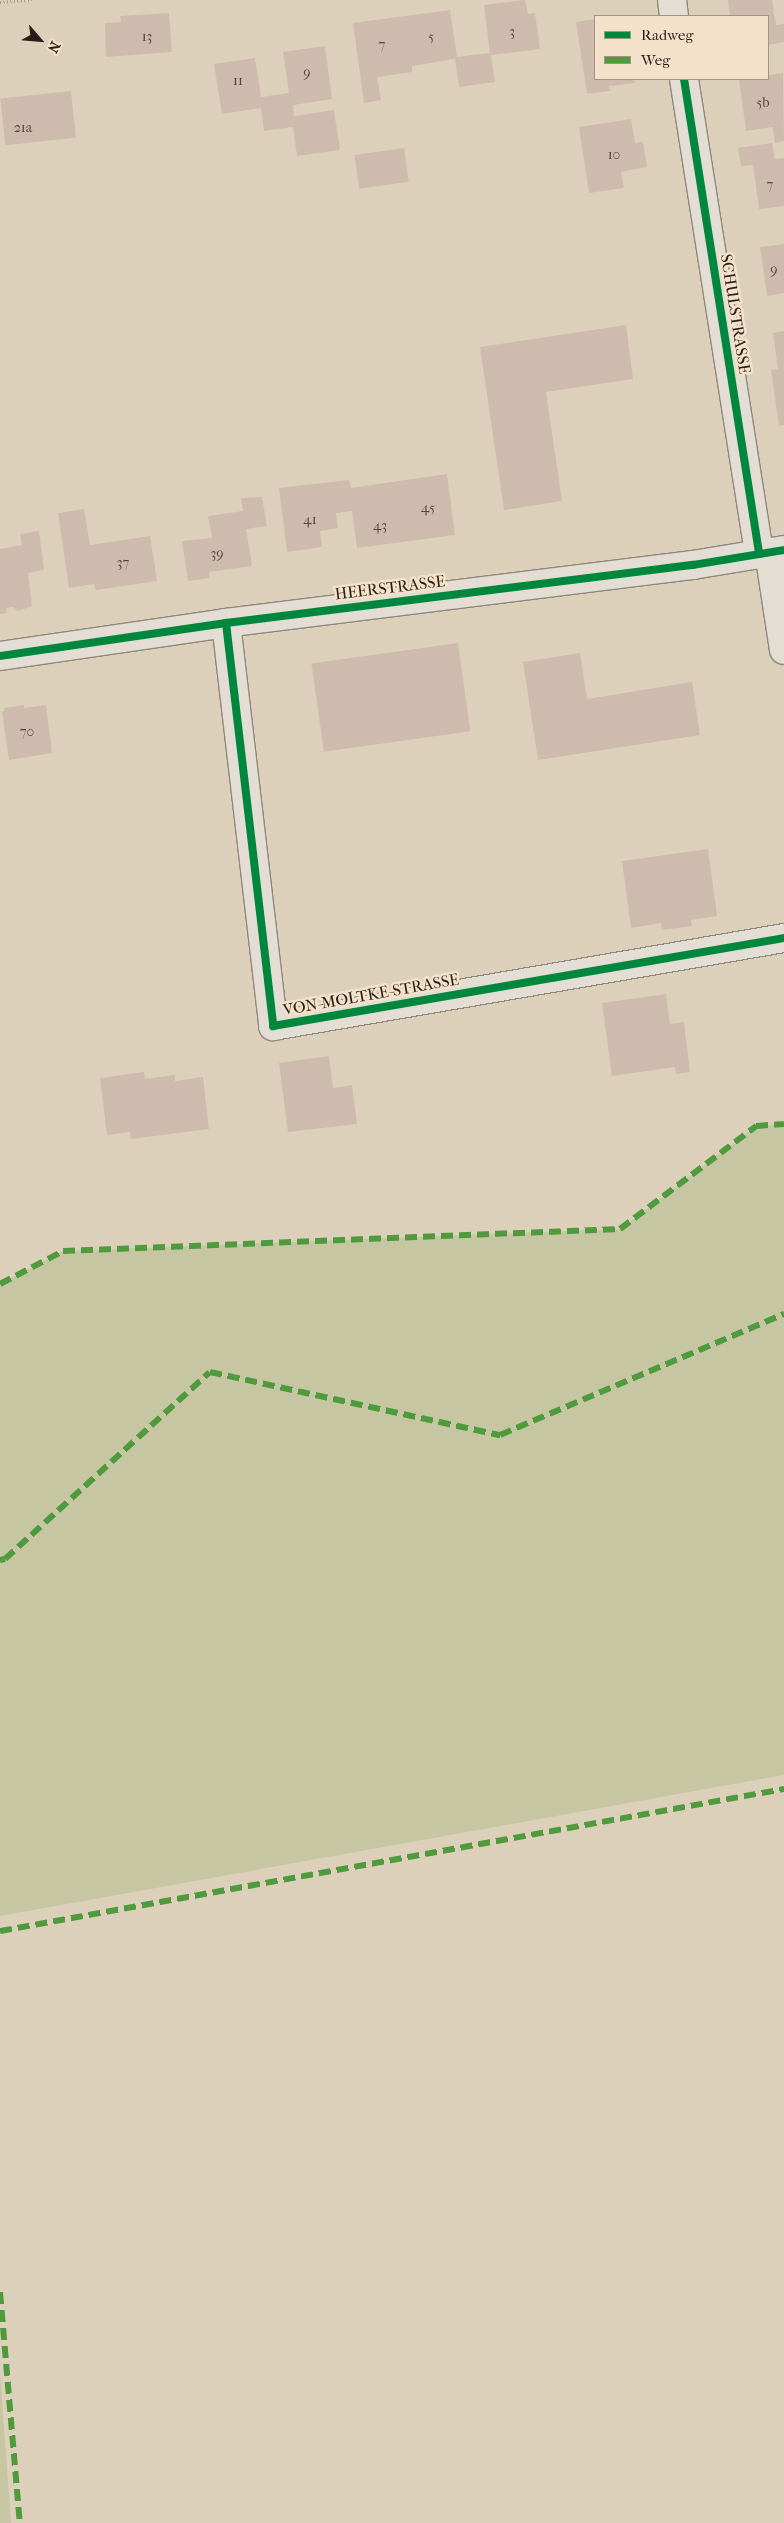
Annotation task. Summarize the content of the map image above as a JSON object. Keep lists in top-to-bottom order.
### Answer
{
  "streets": {
    "street": ["SCHULSTRASSE", "HEERSTRASSE", "VON-MOLTKE-STRASSE"]
  },
  "crossings": [
    ["SCHULSTRASSE", "HEERSTRASSE"],
    ["HEERSTRASSE", "VON-MOLTKE-STRASSE"]
  ],
  "house_numbers": [
    "3",
    "13",
    "5",
    "7",
    "9",
    "11",
    "5b",
    "21a",
    "10",
    "7",
    "9",
    "45",
    "41",
    "43",
    "39",
    "37",
    "70"
  ],
  "legend": ["Radweg", "Weg"],
  "north": "bottom right"
}
